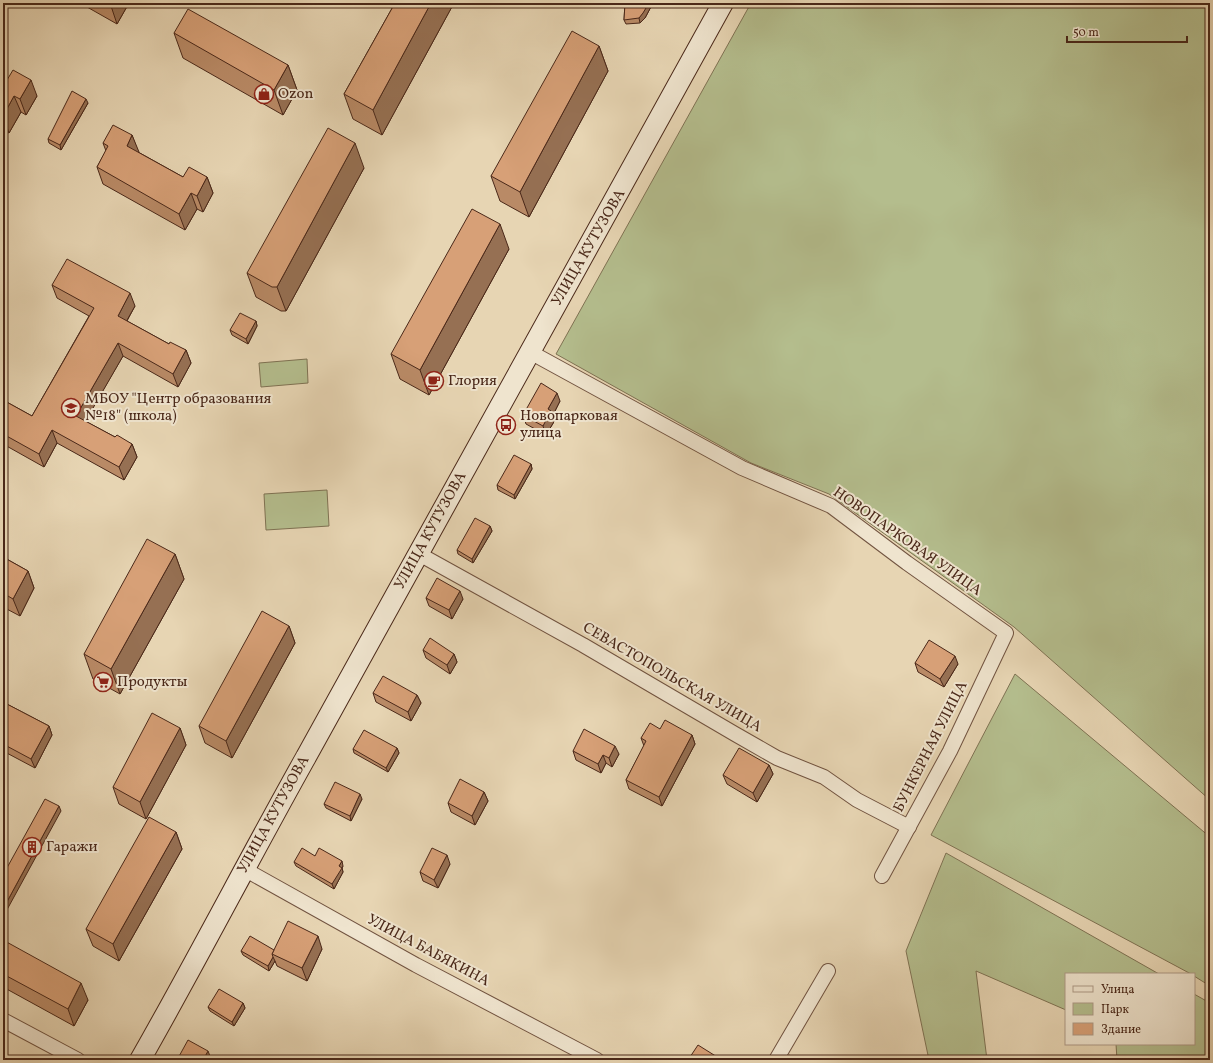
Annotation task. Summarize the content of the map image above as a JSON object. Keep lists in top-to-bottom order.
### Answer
{
  "streets": {
    "main road": ["УЛИЦА КУТУЗОВА"],
    "street": [
      "НОВОПАРКОВАЯ УЛИЦА",
      "СЕВАСТОПОЛЬСКАЯ УЛИЦА",
      "БУНКЕРНАЯ УЛИЦА",
      "УЛИЦА БАБЯКИНА"
    ]
  },
  "crossings": [
    ["УЛИЦА КУТУЗОВА", "НОВОПАРКОВАЯ УЛИЦА"],
    ["УЛИЦА КУТУЗОВА", "СЕВАСТОПОЛЬСКАЯ УЛИЦА"],
    ["УЛИЦА КУТУЗОВА", "УЛИЦА БАБЯКИНА"],
    ["НОВОПАРКОВАЯ УЛИЦА", "БУНКЕРНАЯ УЛИЦА"],
    ["СЕВАСТОПОЛЬСКАЯ УЛИЦА", "БУНКЕРНАЯ УЛИЦА"]
  ],
  "places": {
    "shop": ["Ozon"],
    "cafe": ["Глория"],
    "school or university": ["МБОУ \"Центр образования №18\" (школа)"],
    "bus stop": ["Новопарковая улица"],
    "supermarket": ["Продукты"],
    "building": ["Гаражи"]
  },
  "legend": ["Улица", "Парк", "Здание"],
  "scale_bar": "50 m"
}
